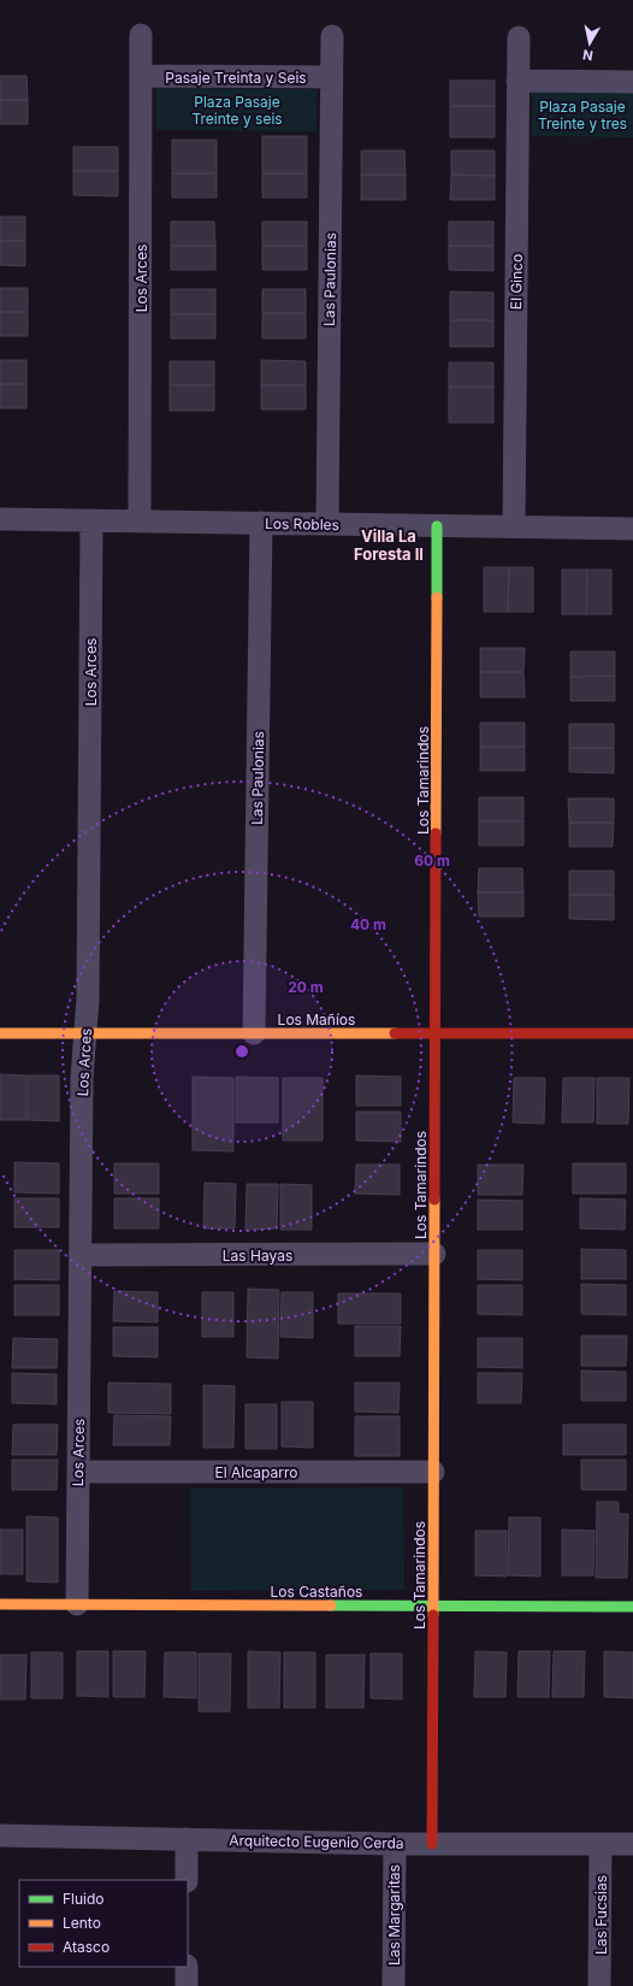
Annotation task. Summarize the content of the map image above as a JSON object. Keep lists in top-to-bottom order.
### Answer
{
  "streets": {
    "street": [
      "Pasaje Treinta y Seis",
      "Los Arces",
      "Las Paulonias",
      "El Ginco",
      "Los Robles",
      "Los Tamarindos",
      "Los Mañíos",
      "Las Hayas",
      "El Alcaparro",
      "Los Castaños",
      "Arquitecto Eugenio Cerda",
      "Las Margaritas",
      "Las Fucsias"
    ]
  },
  "crossings": [
    ["Pasaje Treinta y Seis", "Los Arces"],
    ["Pasaje Treinta y Seis", "Las Paulonias"],
    ["Los Arces", "Los Robles"],
    ["Los Arces", "Los Mañíos"],
    ["Los Arces", "Las Hayas"],
    ["Los Arces", "El Alcaparro"],
    ["Los Arces", "Los Castaños"],
    ["Las Paulonias", "Los Robles"],
    ["Las Paulonias", "Los Mañíos"],
    ["El Ginco", "Los Robles"],
    ["Los Robles", "Los Tamarindos"],
    ["Los Tamarindos", "Los Mañíos"],
    ["Los Tamarindos", "Las Hayas"],
    ["Los Tamarindos", "El Alcaparro"],
    ["Los Tamarindos", "Los Castaños"],
    ["Los Tamarindos", "Arquitecto Eugenio Cerda"],
    ["Arquitecto Eugenio Cerda", "Las Margaritas"],
    ["Arquitecto Eugenio Cerda", "Las Fucsias"]
  ],
  "districts": ["Villa La Foresta II"],
  "parks": ["Plaza Pasaje Treinte y seis", "Plaza Pasaje Treinte y tres"],
  "legend": ["Fluido", "Lento", "Atasco"],
  "north": "bottom",
  "rings": ["60 m", "40 m", "20 m"]
}
